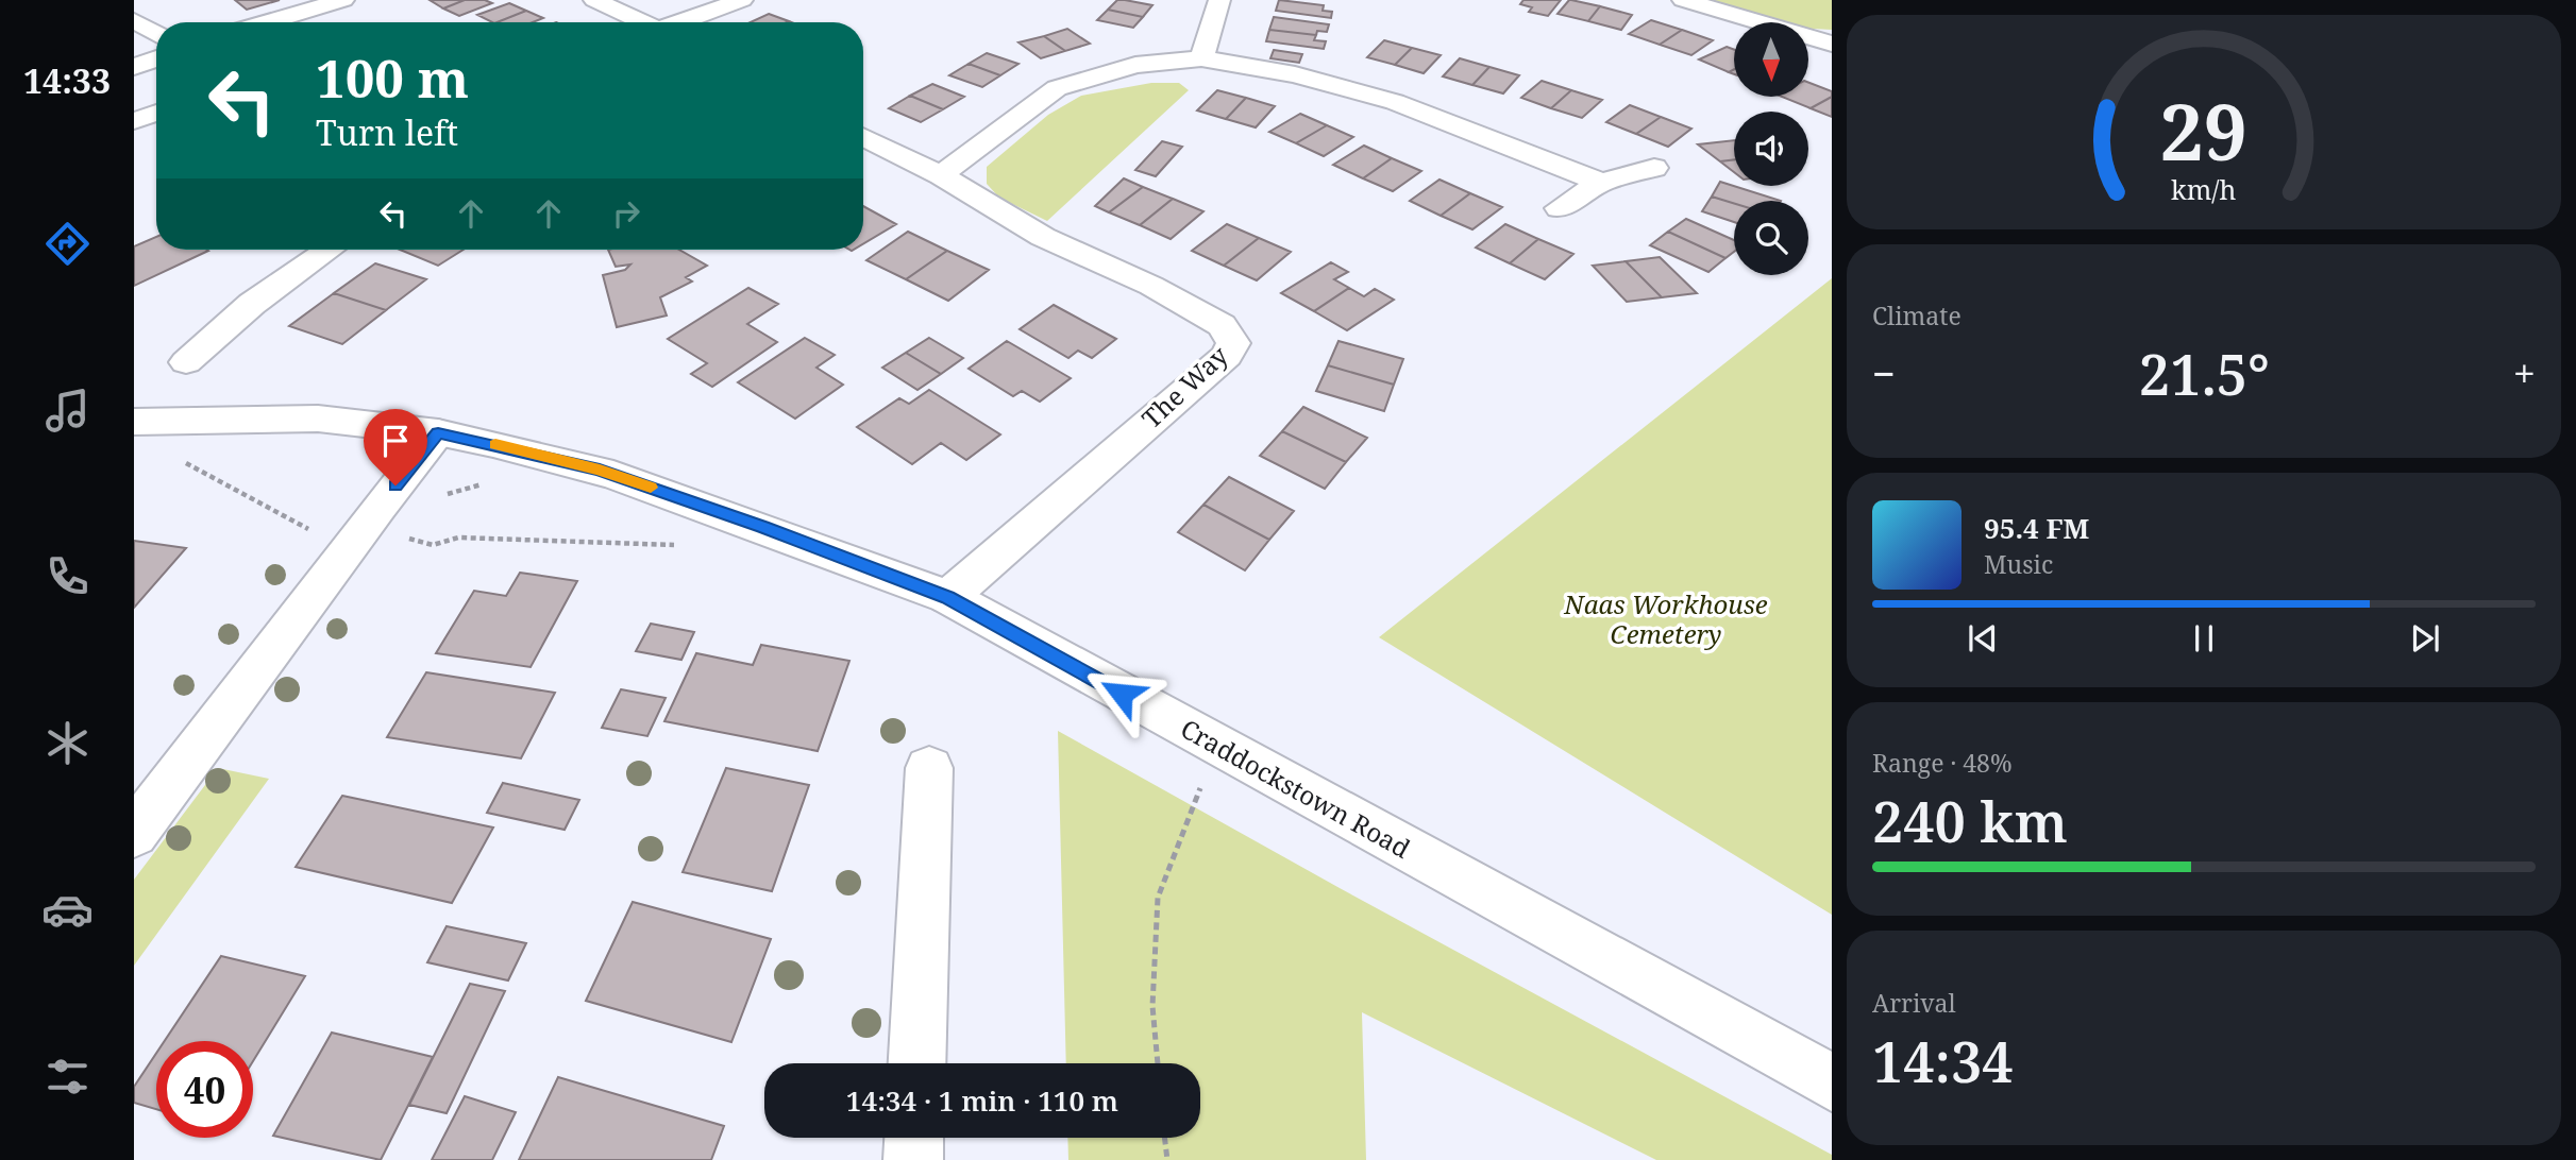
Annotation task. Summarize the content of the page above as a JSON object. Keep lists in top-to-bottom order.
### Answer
{
  "streets": {
    "street": ["The Way", "Craddockstown Road"]
  },
  "crossings": [
    ["The Way", "Craddockstown Road"]
  ],
  "parks": ["Naas Workhouse Cemetery"],
  "north": "bottom",
  "page": {
    "tabs": "14:33",
    "turn": ["100 m", "Turn left"],
    "tile": [
      "Climate",
      ["Range · 48%", "240 km"],
      ["Arrival", "14:34"]
    ],
    "heat": ["−", "21.5°", "+"],
    "song": ["95.4 FM", "Music"],
    "limit": "40",
    "trip": "14:34 · 1 min · 110 m",
    "gauge": ["29", "km/h"]
  }
}
